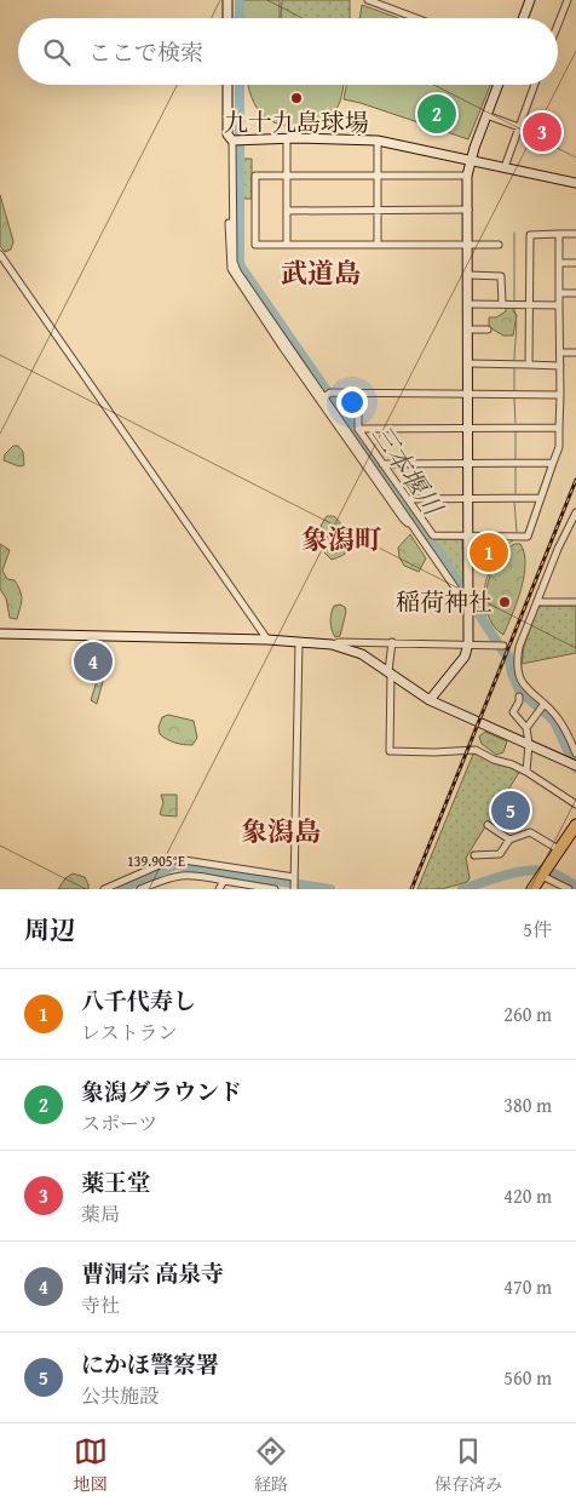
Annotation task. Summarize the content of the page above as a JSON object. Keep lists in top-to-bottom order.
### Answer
{
  "districts": ["武道島", "象潟町", "象潟島"],
  "water": ["三本堰川"],
  "places": ["九十九島球場", "稲荷神社"],
  "page": {
    "search": "ここで検索",
    "pins": [
      "2",
      "3",
      "1",
      "4",
      "5"
    ],
    "heading": ["周辺", "5件"],
    "list": [
      {
        "mark": "1",
        "name": "八千代寿し",
        "note": "レストラン",
        "value": "260 m"
      },
      {
        "mark": "2",
        "name": "象潟グラウンド",
        "note": "スポーツ",
        "value": "380 m"
      },
      {
        "mark": "3",
        "name": "薬王堂",
        "note": "薬局",
        "value": "420 m"
      },
      {
        "mark": "4",
        "name": "曹洞宗 高泉寺",
        "note": "寺社",
        "value": "470 m"
      },
      {
        "mark": "5",
        "name": "にかほ警察署",
        "note": "公共施設",
        "value": "560 m"
      }
    ],
    "nav": ["地図", "経路", "保存済み"]
  },
  "coordinates": ["139.905°E"]
}
